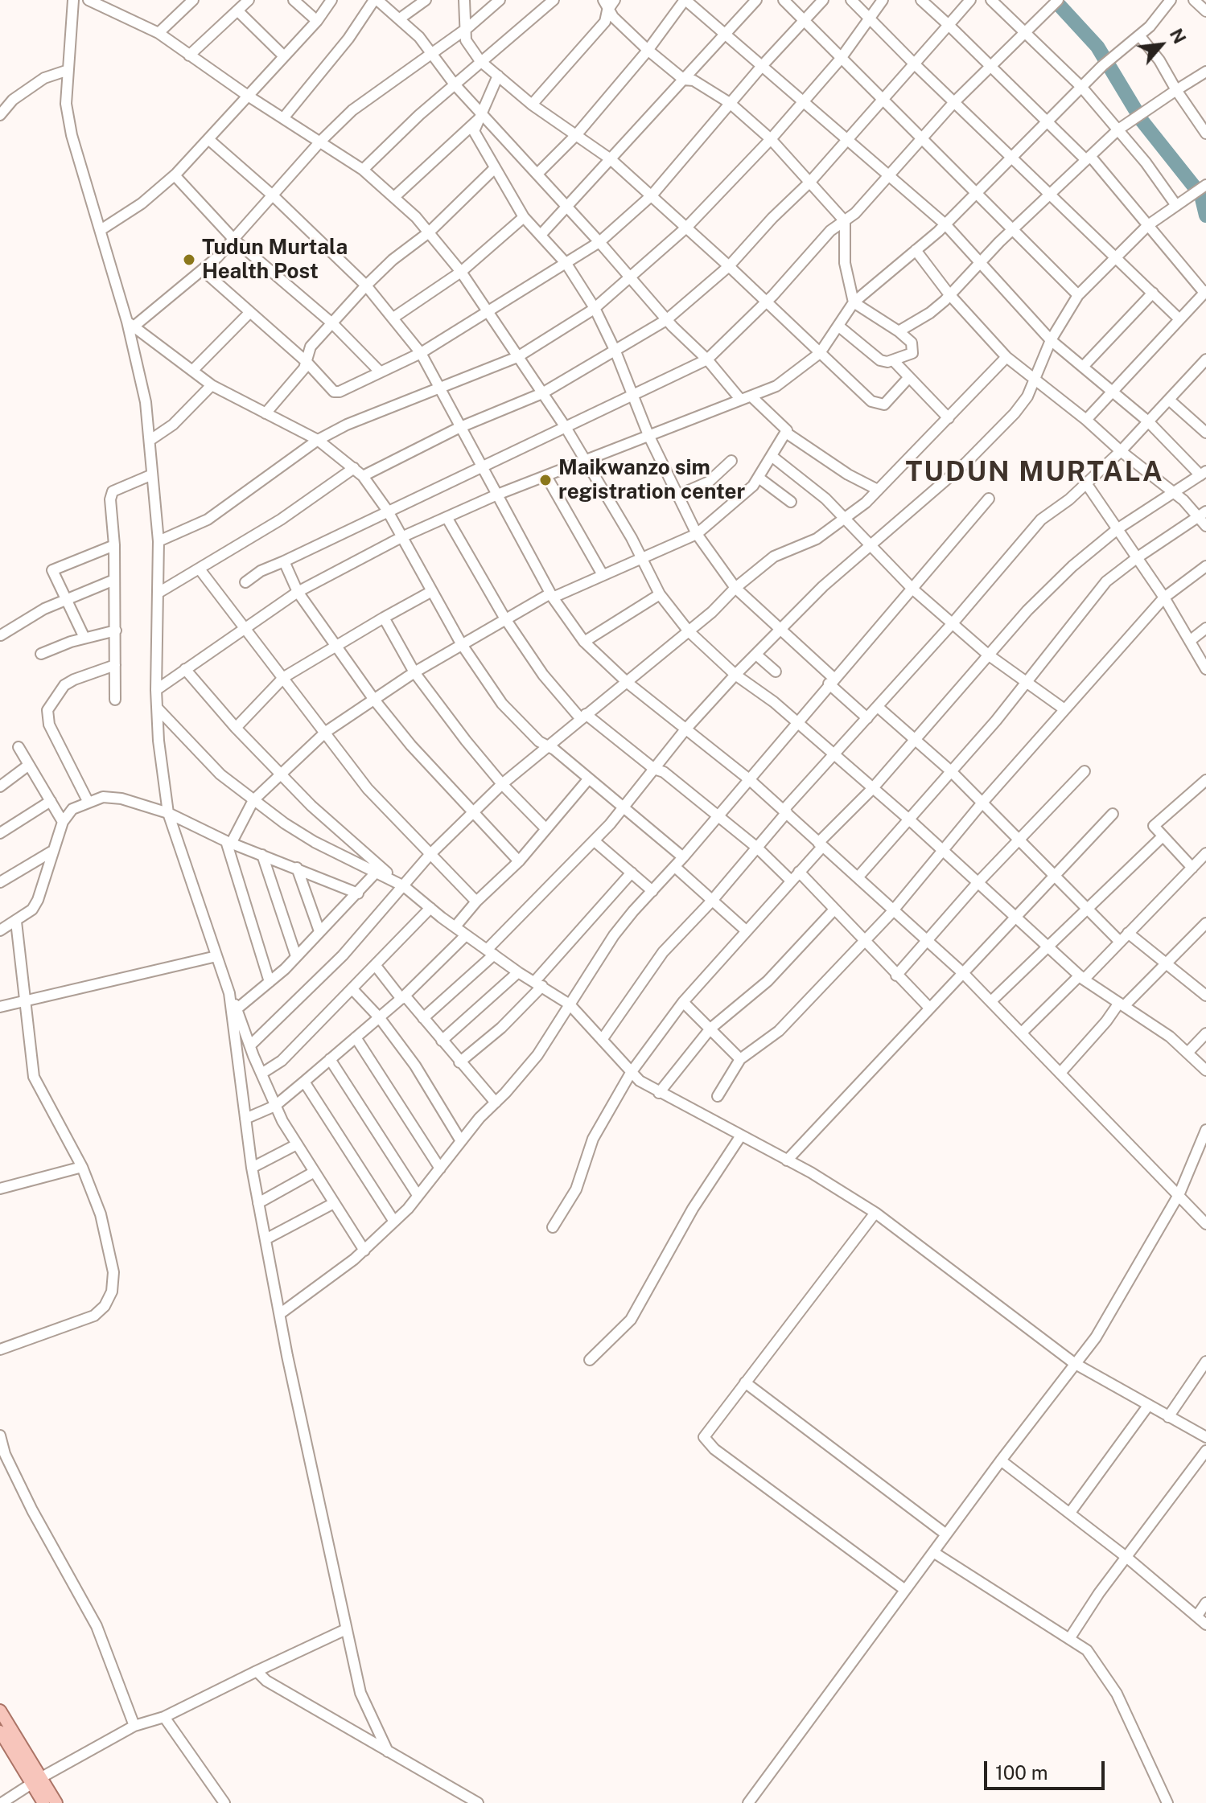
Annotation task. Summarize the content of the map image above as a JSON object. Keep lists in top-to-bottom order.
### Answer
{
  "districts": ["TUDUN MURTALA"],
  "places": ["Tudun Murtala Health Post", "Maikwanzo sim registration center"],
  "scale_bar": "100 m",
  "north": "top right"
}
